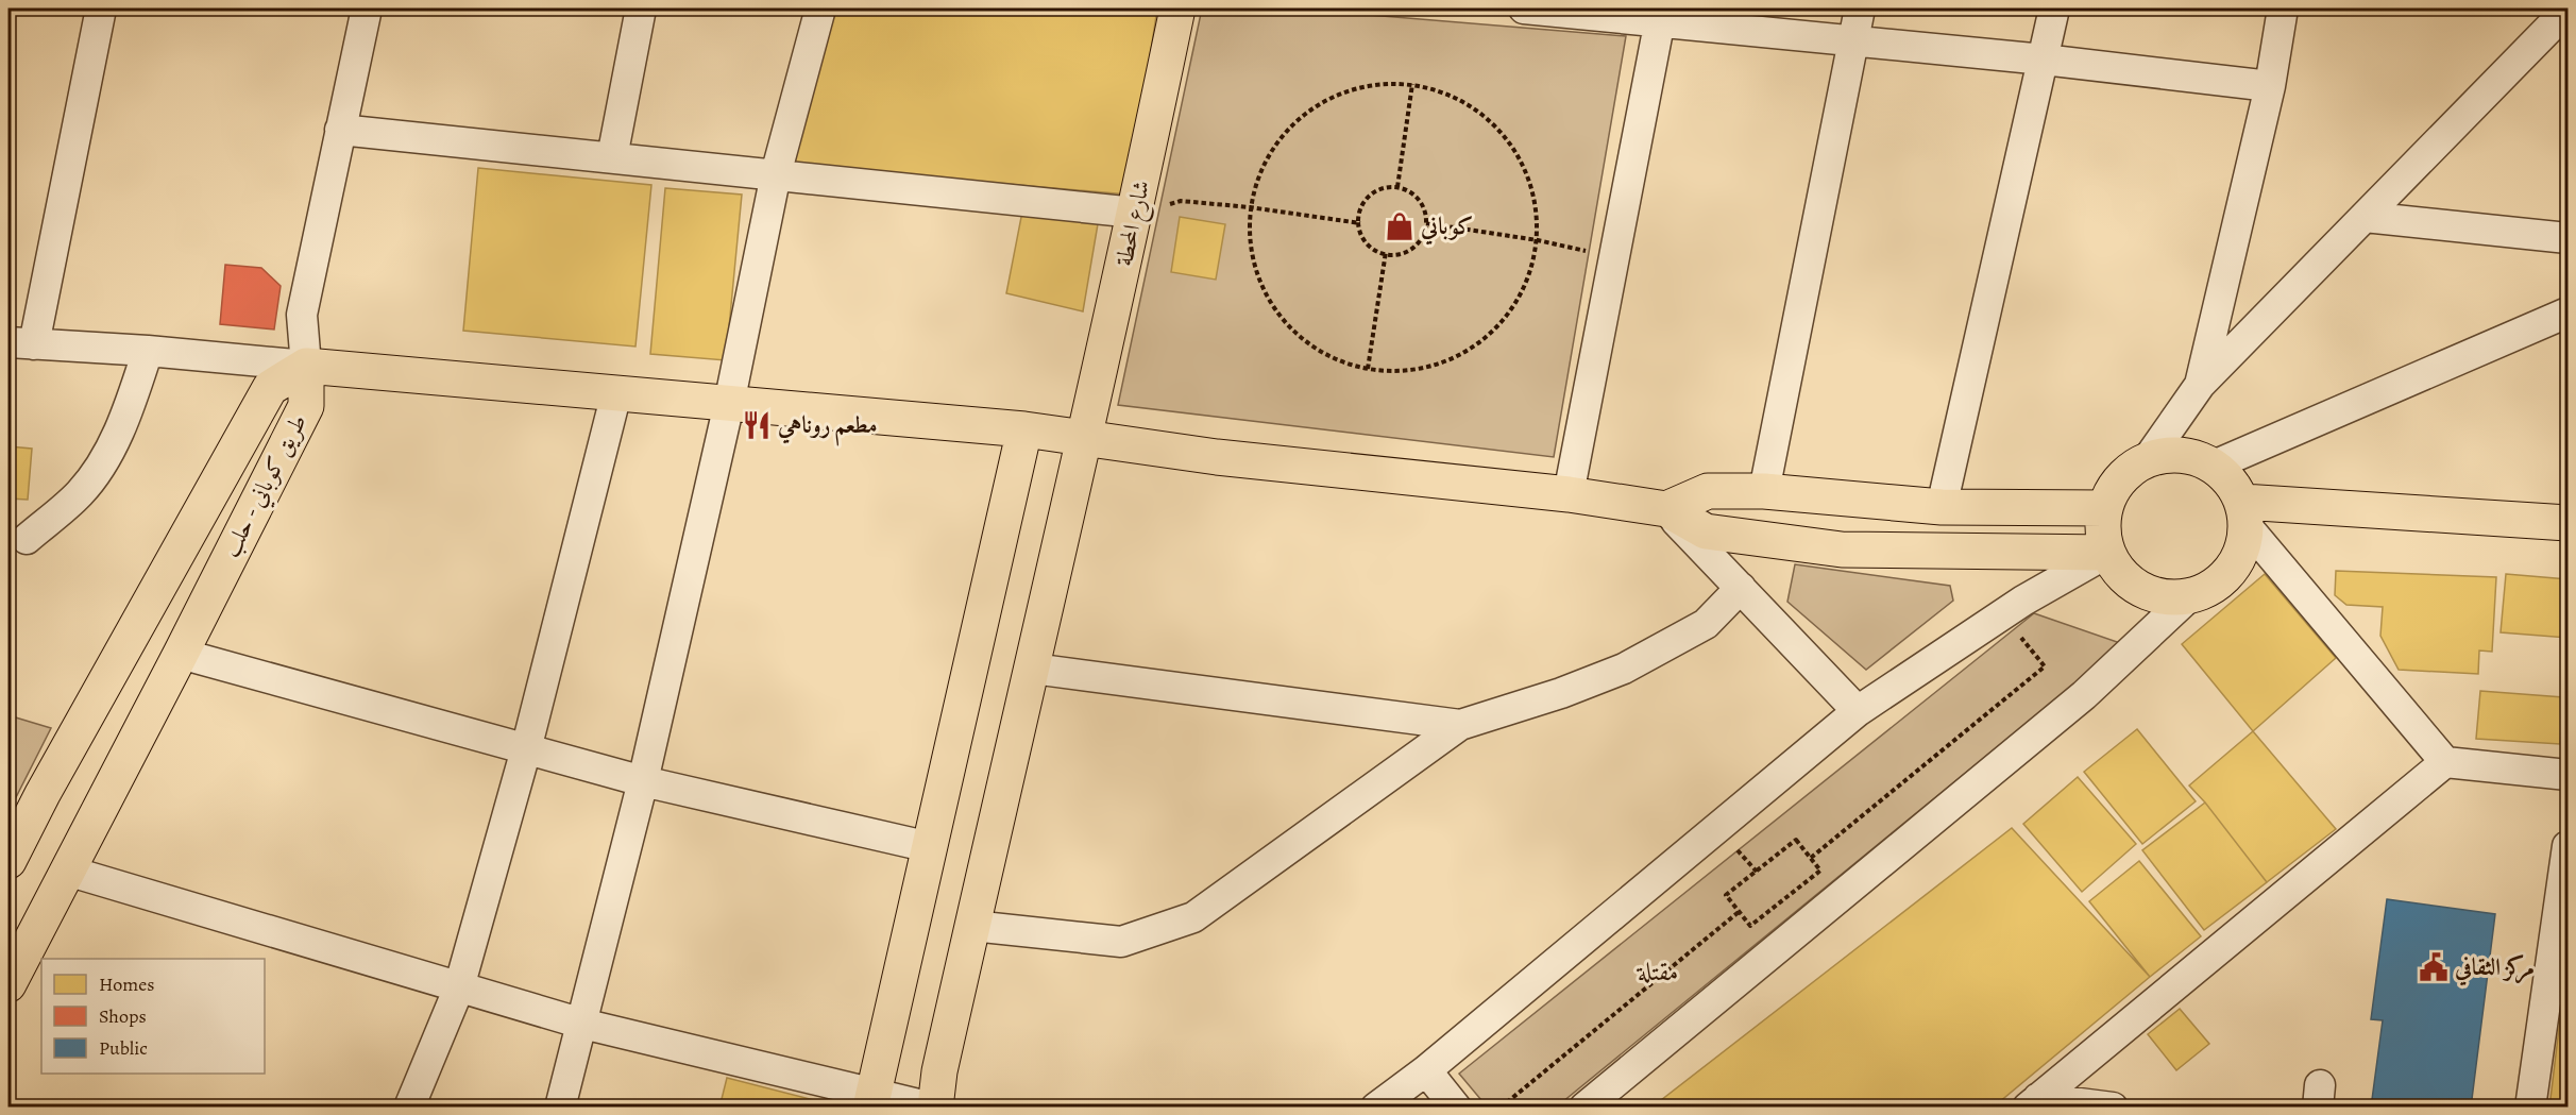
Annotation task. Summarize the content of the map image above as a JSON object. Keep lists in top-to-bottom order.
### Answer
{
  "streets": {
    "main road": ["شارع المحطة", "طريق كوباني - حلب"]
  },
  "districts": ["مقتلة"],
  "places": {
    "shop": ["كوباني"],
    "restaurant": ["مطعم روناهي"],
    "public building": ["مركز الثقافي"]
  },
  "legend": ["Homes", "Shops", "Public"]
}
